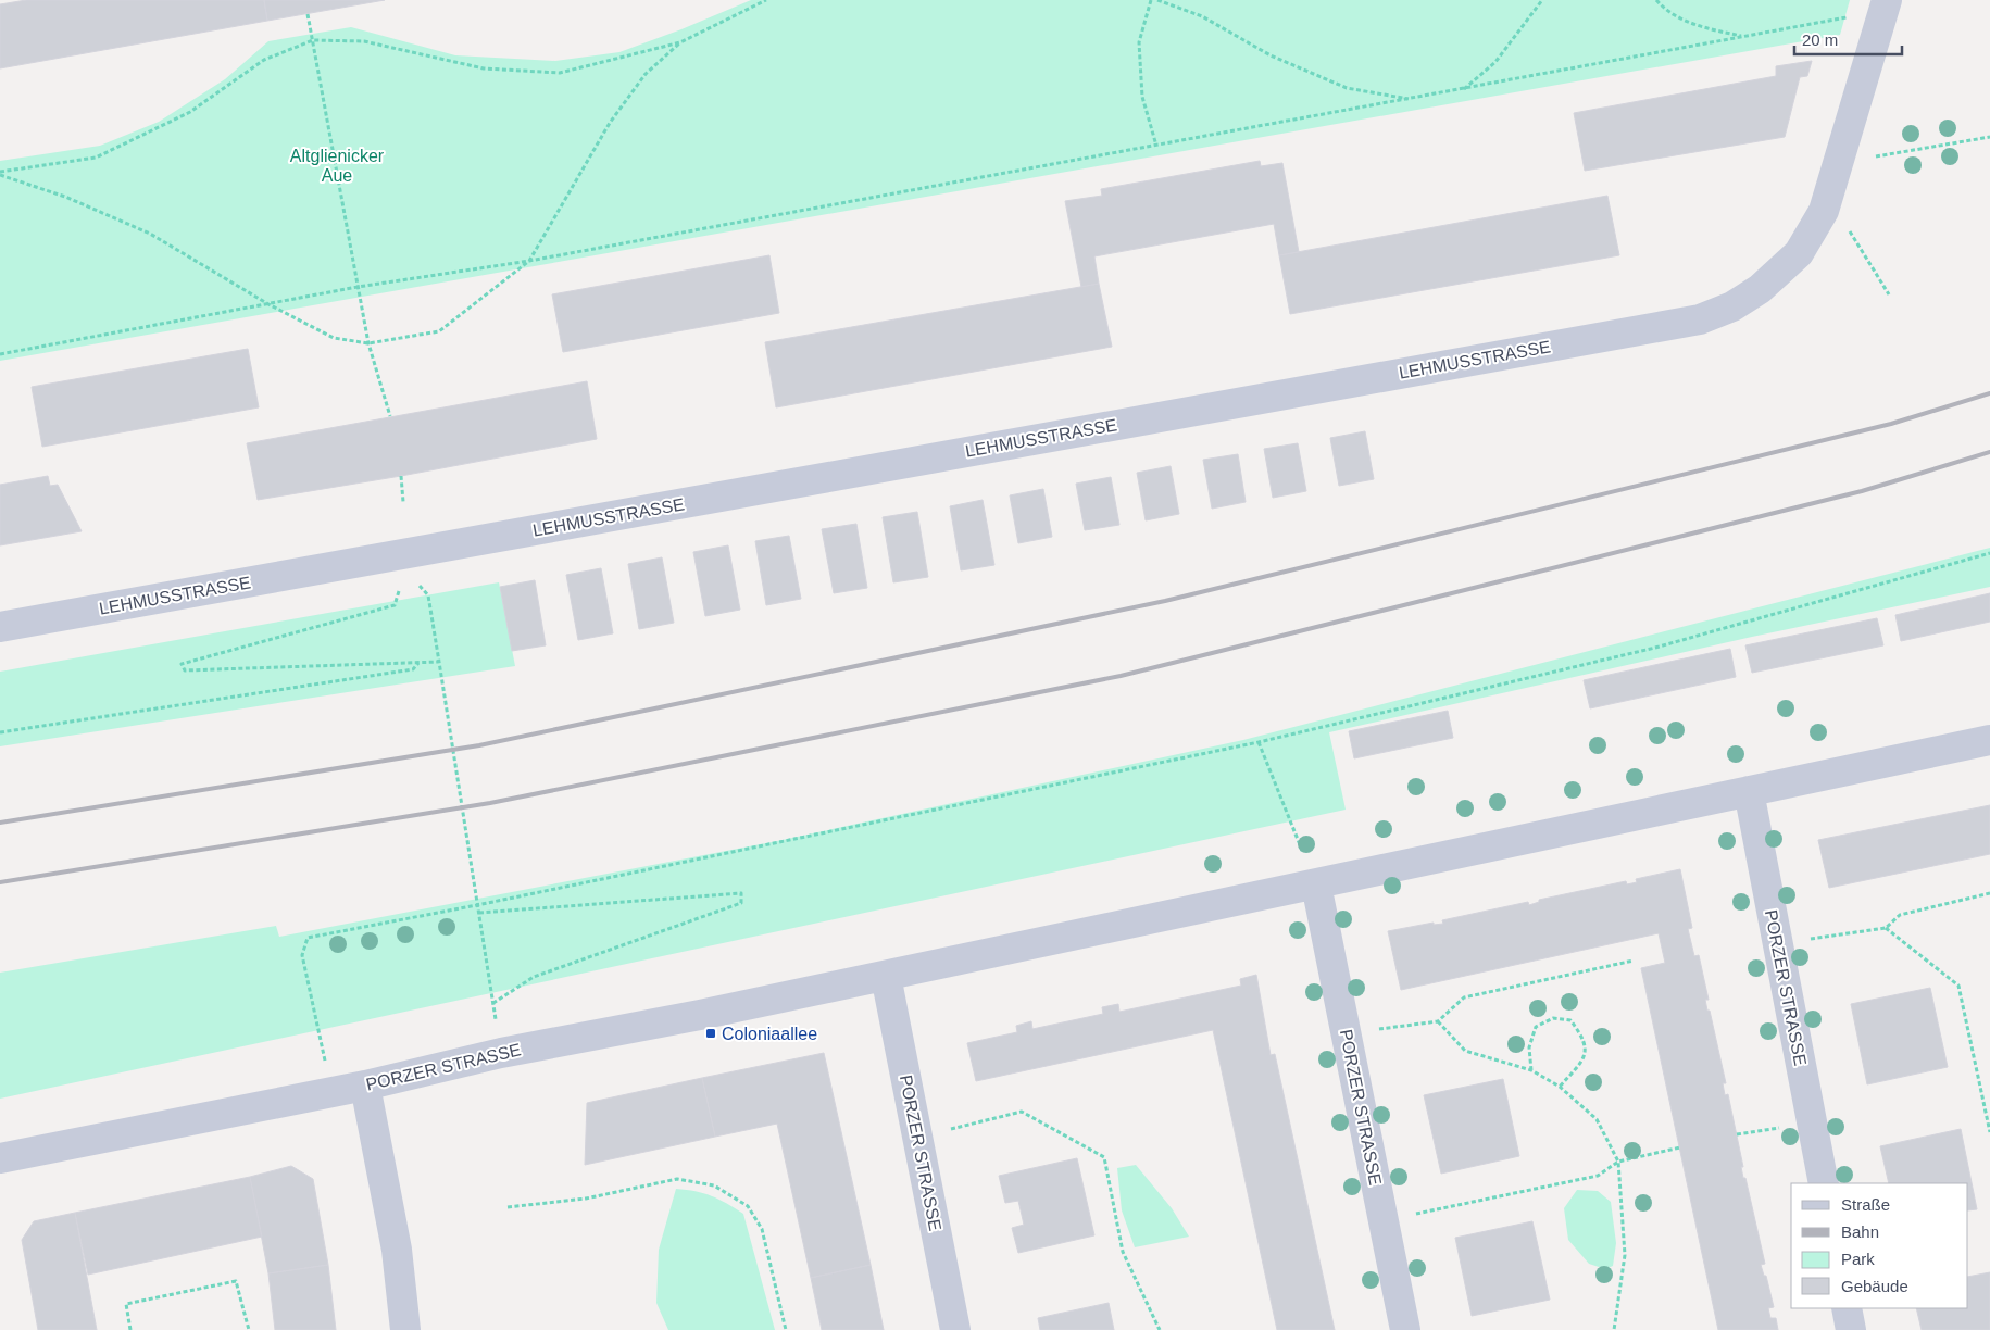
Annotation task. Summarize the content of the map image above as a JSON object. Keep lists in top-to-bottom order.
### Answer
{
  "streets": {
    "street": ["LEHMUSSTRASSE", "PORZER STRASSE"]
  },
  "parks": ["Altglienicker Aue"],
  "places": {
    "transit": ["Coloniaallee"]
  },
  "legend": [
    "Straße",
    "Bahn",
    "Park",
    "Gebäude"
  ],
  "scale_bar": "20 m"
}
